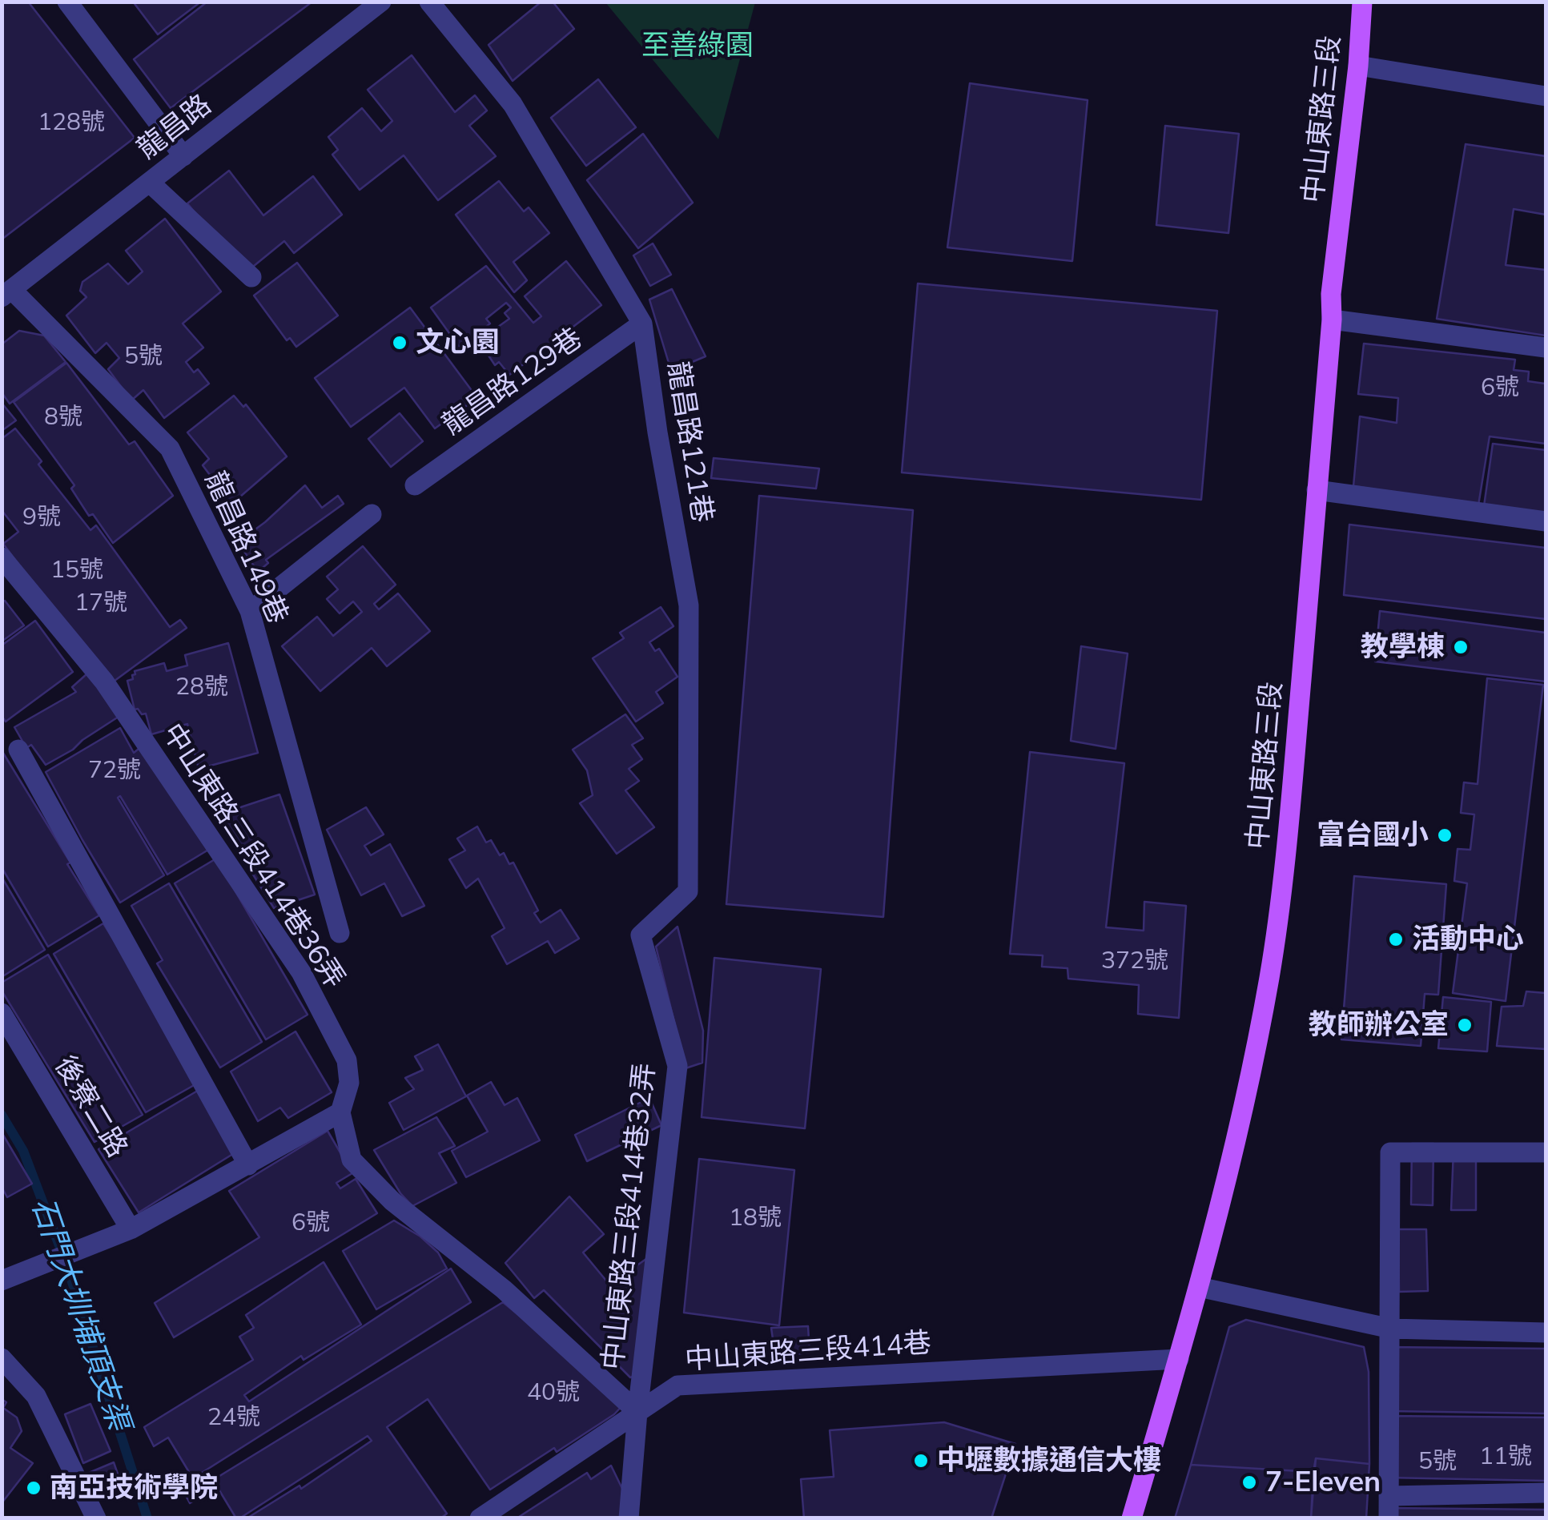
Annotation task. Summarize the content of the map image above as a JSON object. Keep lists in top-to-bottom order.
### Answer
{
  "streets": {
    "main road": ["中山東路三段"],
    "street": [
      "龍昌路",
      "龍昌路129巷",
      "龍昌路121巷",
      "龍昌路149巷",
      "中山東路三段414巷36弄",
      "後寮二路",
      "中山東路三段414巷32弄",
      "中山東路三段414巷"
    ]
  },
  "crossings": [
    ["中山東路三段", "中山東路三段414巷"],
    ["龍昌路", "龍昌路149巷"],
    ["龍昌路129巷", "龍昌路121巷"],
    ["龍昌路121巷", "中山東路三段414巷32弄"],
    ["中山東路三段414巷36弄", "中山東路三段414巷32弄"],
    ["中山東路三段414巷36弄", "中山東路三段414巷"],
    ["中山東路三段414巷32弄", "中山東路三段414巷"]
  ],
  "water": ["石門大圳埔頂支渠"],
  "parks": ["至善綠園"],
  "places": [
    "文心園",
    "教學棟",
    "富台國小",
    "活動中心",
    "教師辦公室",
    "中壢數據通信大樓",
    "7-Eleven",
    "南亞技術學院"
  ],
  "house_numbers": [
    "128號",
    "5號",
    "6號",
    "8號",
    "9號",
    "15號",
    "17號",
    "28號",
    "72號",
    "372號",
    "18號",
    "6號",
    "40號",
    "24號",
    "11號",
    "5號"
  ]
}
